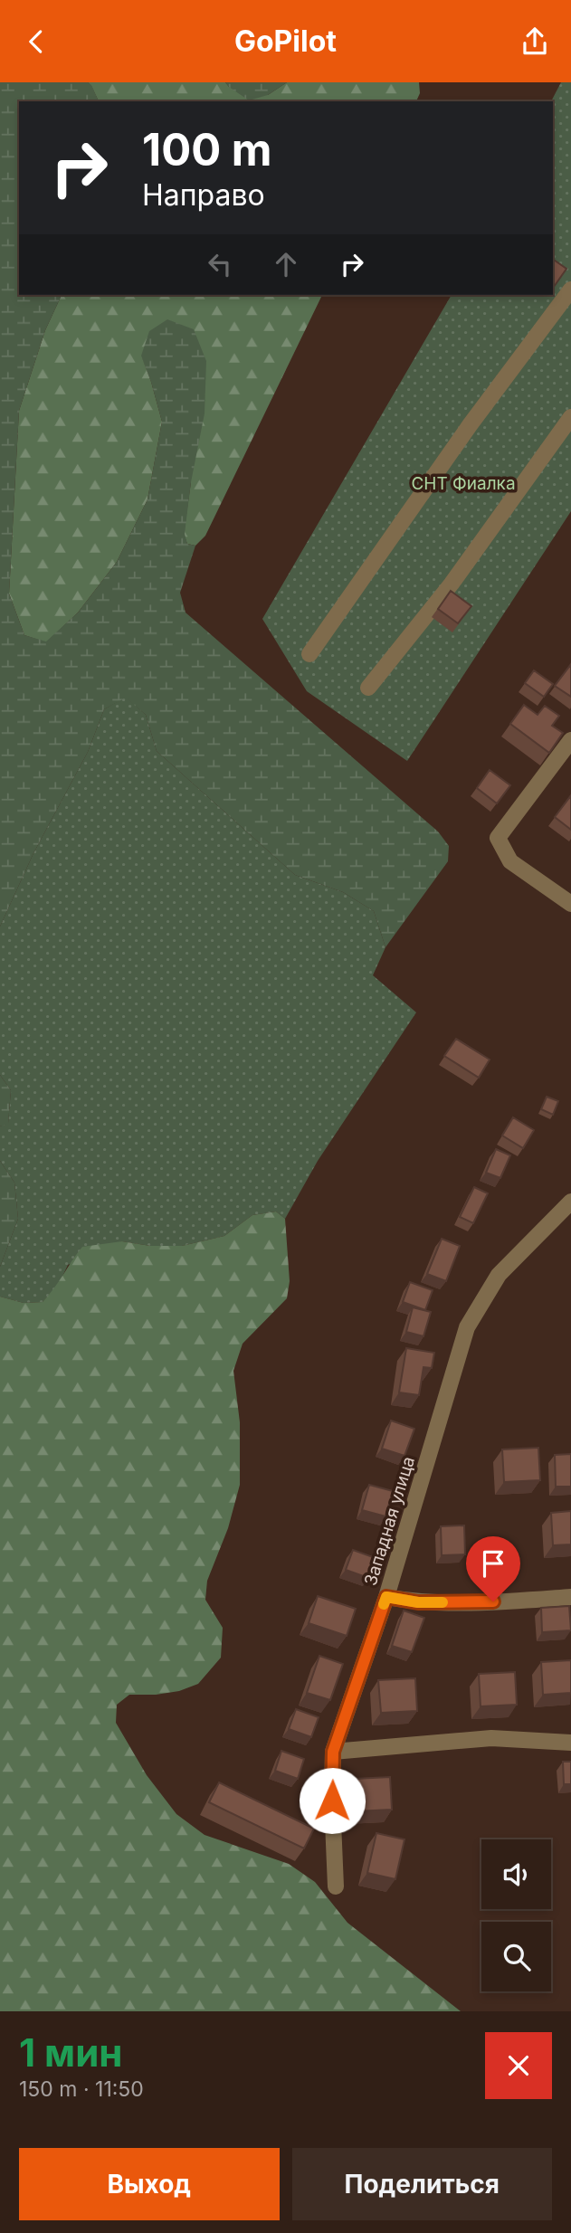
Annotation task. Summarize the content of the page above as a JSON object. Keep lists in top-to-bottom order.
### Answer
{
  "streets": {
    "street": ["Западная улица"]
  },
  "parks": ["СНТ Фиалка"],
  "page": {
    "header": "GoPilot",
    "turn": ["100 m", "Направо"],
    "heading": ["1 мин", "150 m · 11:50"],
    "buttons": ["Выход", "Поделиться"]
  }
}
